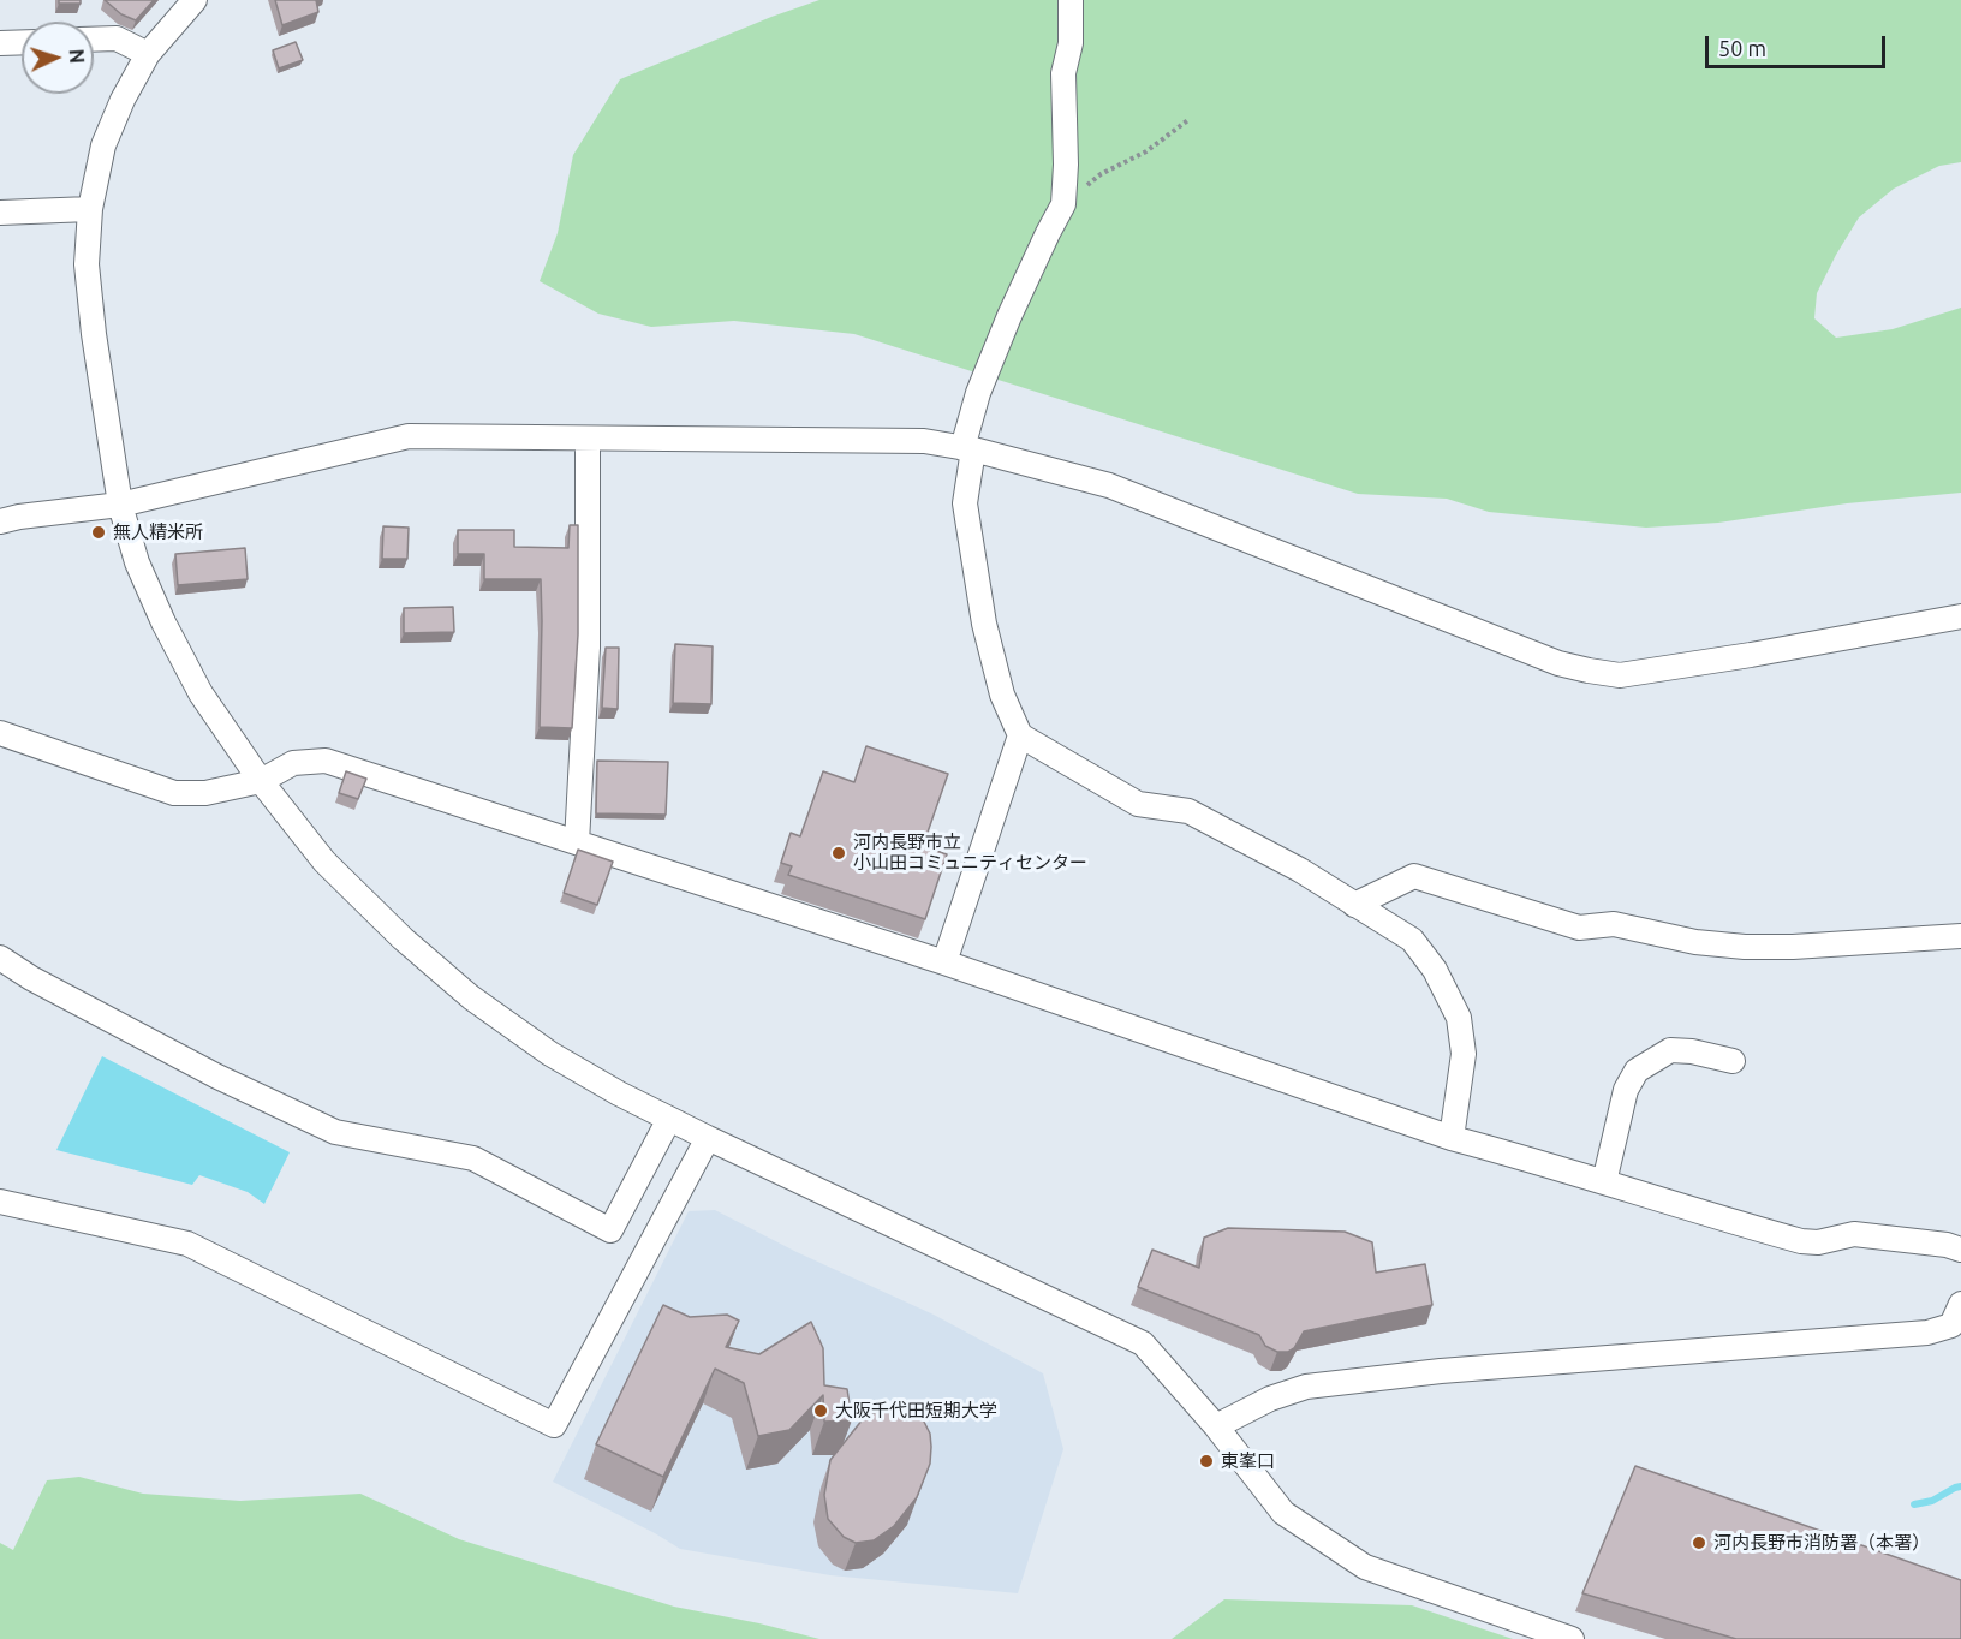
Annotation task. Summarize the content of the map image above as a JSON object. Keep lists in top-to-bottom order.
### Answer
{
  "places": [
    "無人精米所",
    "河内長野市立 小山田コミュニティセンター",
    "大阪千代田短期大学",
    "東峯口",
    "河内長野市消防署（本署）"
  ],
  "scale_bar": "50 m",
  "north": "right"
}
